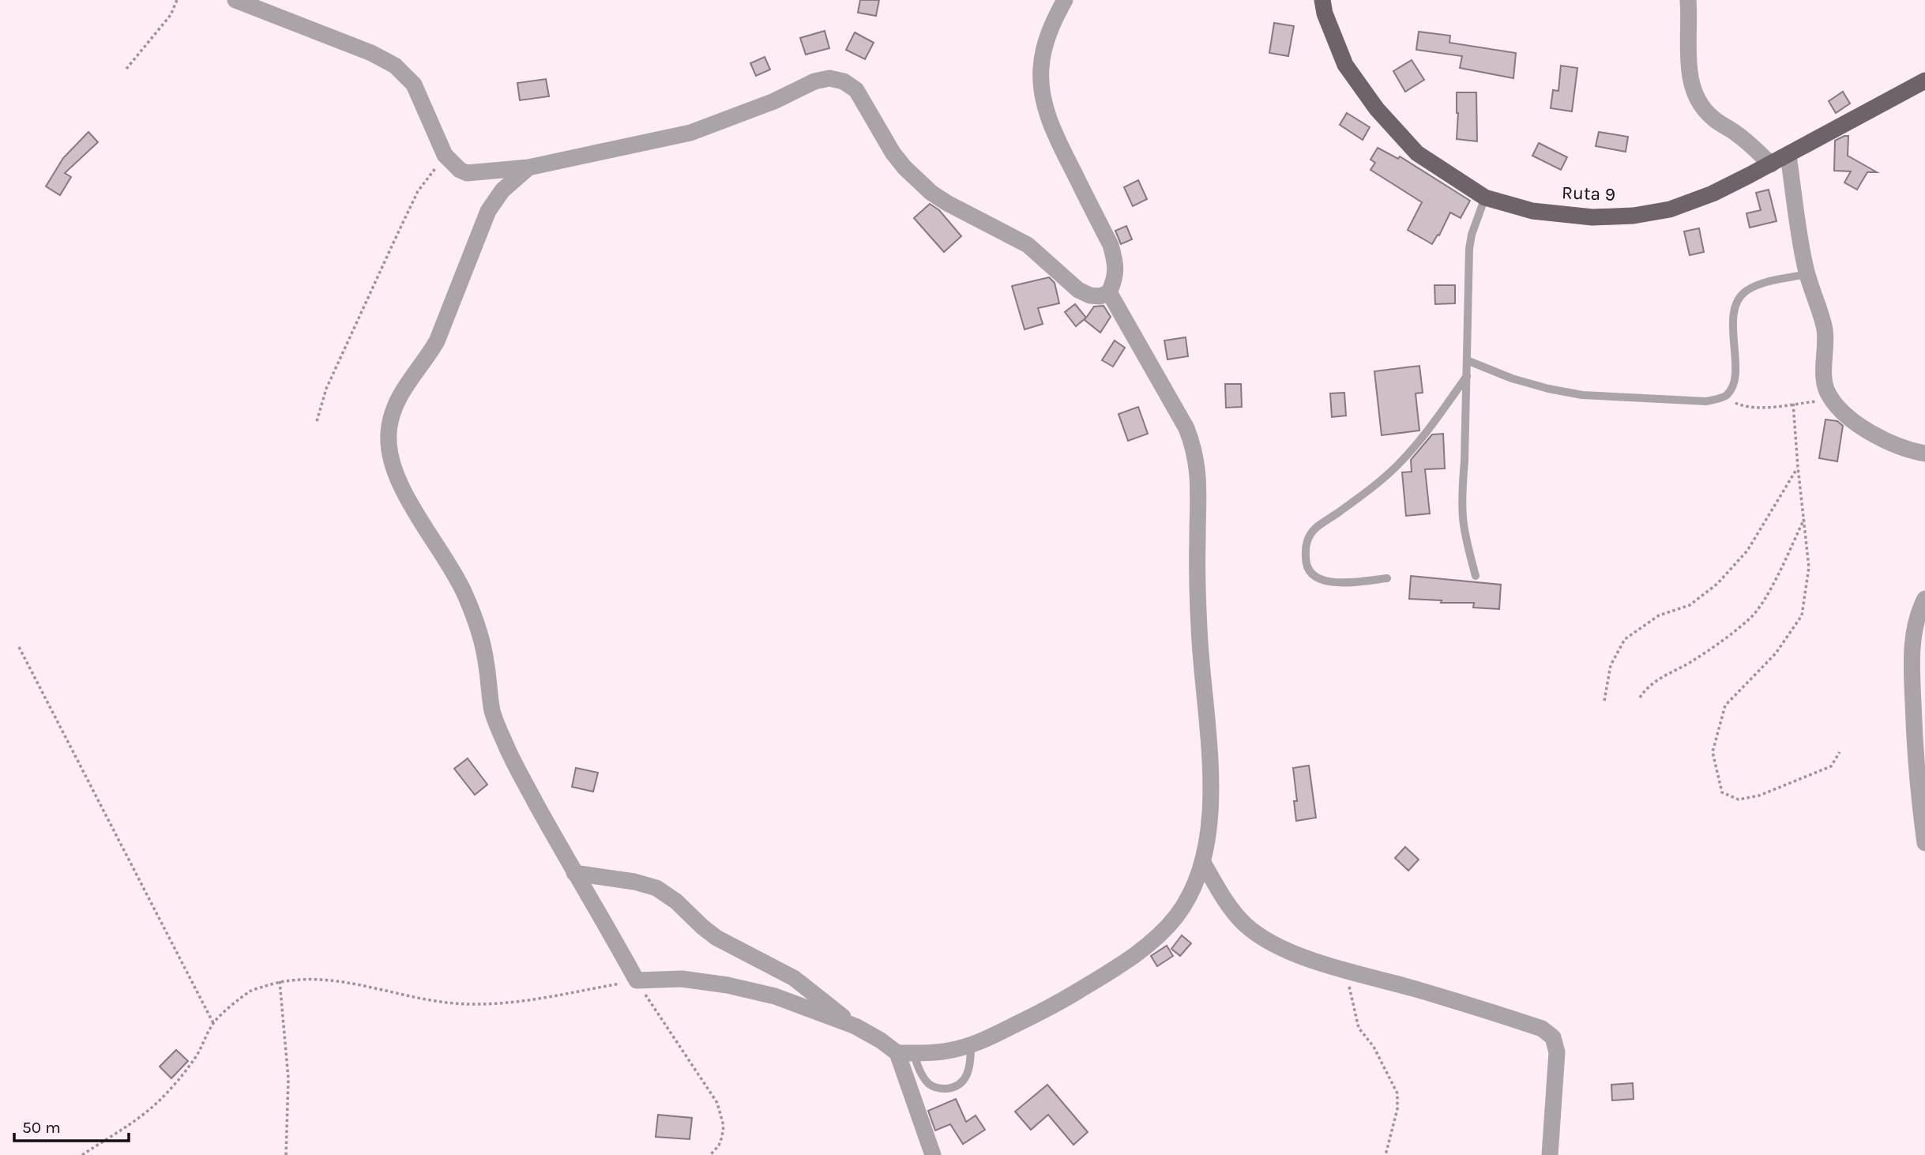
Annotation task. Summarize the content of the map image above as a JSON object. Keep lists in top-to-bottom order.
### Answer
{
  "streets": {
    "main road": ["Ruta 9"]
  },
  "scale_bar": "50 m"
}
